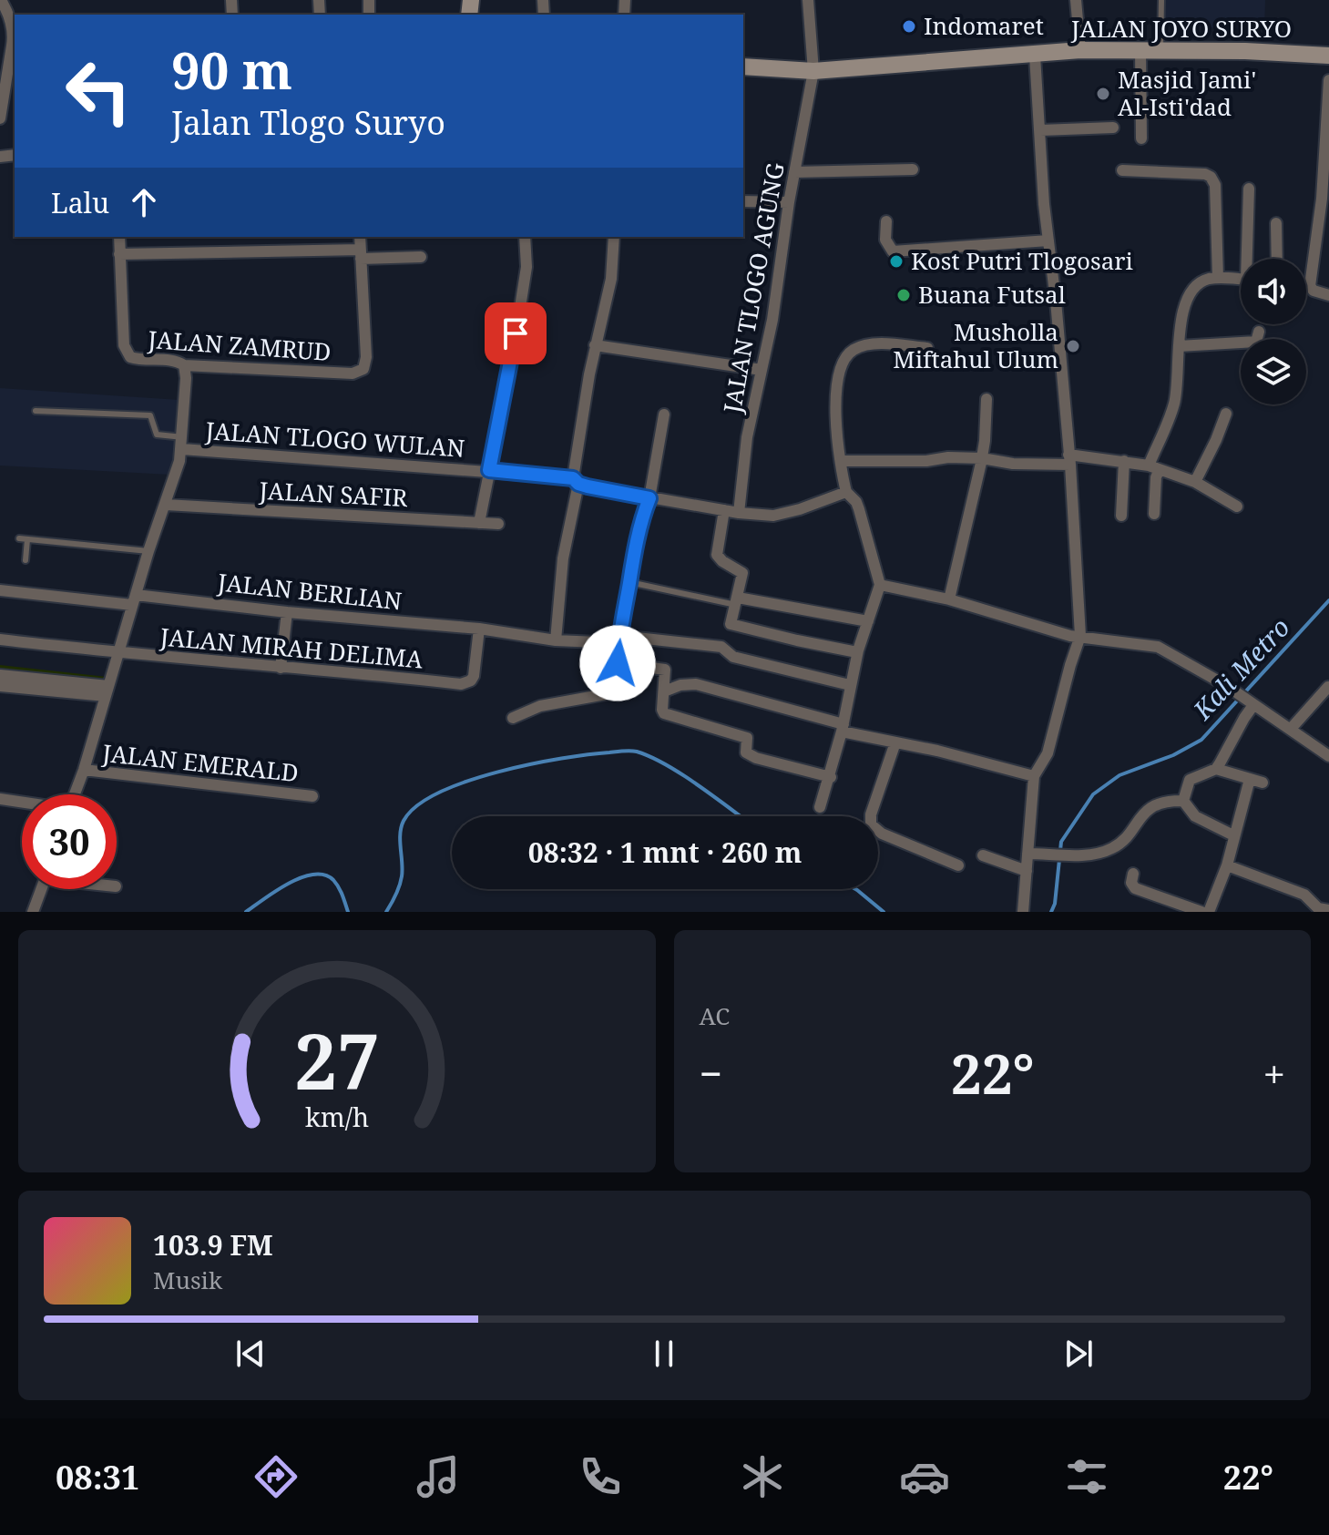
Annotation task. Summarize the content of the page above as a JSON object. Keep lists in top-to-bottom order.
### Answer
{
  "streets": {
    "street": [
      "JALAN JOYO SURYO",
      "JALAN TLOGO AGUNG",
      "JALAN ZAMRUD",
      "JALAN TLOGO WULAN",
      "JALAN SAFIR",
      "JALAN BERLIAN",
      "JALAN MIRAH DELIMA",
      "JALAN EMERALD"
    ]
  },
  "crossings": [
    ["JALAN JOYO SURYO", "JALAN TLOGO AGUNG"],
    ["JALAN TLOGO AGUNG", "JALAN TLOGO WULAN"],
    ["JALAN BERLIAN", "JALAN MIRAH DELIMA"]
  ],
  "water": ["Kali Metro"],
  "places": [
    "Indomaret",
    "Masjid Jami' Al-Isti'dad",
    "Kost Putri Tlogosari",
    "Buana Futsal",
    "Musholla Miftahul Ulum"
  ],
  "page": {
    "turn": ["90 m", "Jalan Tlogo Suryo"],
    "then": "Lalu",
    "limit": "30",
    "trip": "08:32 · 1 mnt · 260 m",
    "tile": "AC",
    "heat": ["−", "22°", "+"],
    "song": ["103.9 FM", "Musik"],
    "tabs": ["08:31", "22°"],
    "gauge": ["27", "km/h"]
  }
}
